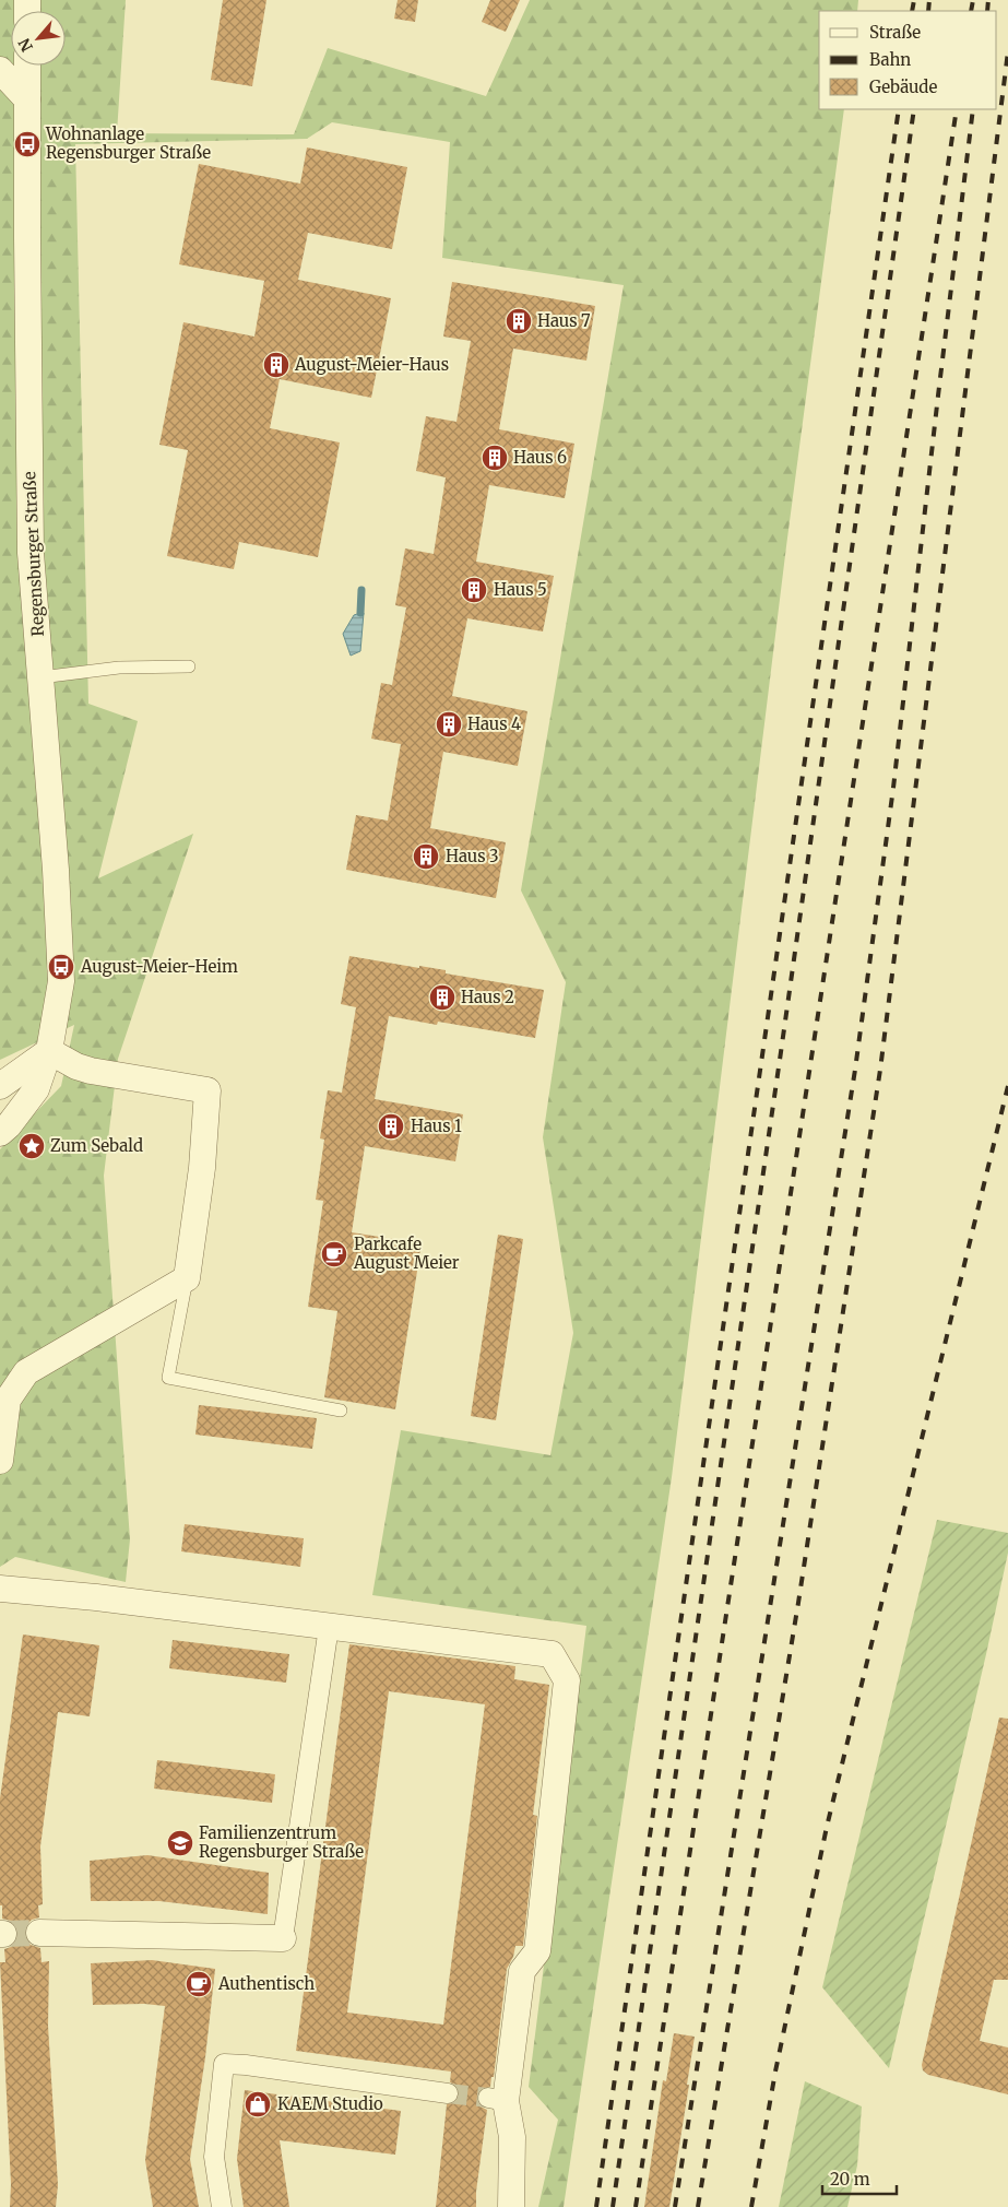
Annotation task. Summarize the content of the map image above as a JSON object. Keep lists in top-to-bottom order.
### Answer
{
  "streets": {
    "street": ["Regensburger Straße"]
  },
  "places": {
    "bus stop": ["Wohnanlage Regensburger Straße", "August-Meier-Heim"],
    "building": [
      "Haus 7",
      "August-Meier-Haus",
      "Haus 6",
      "Haus 5",
      "Haus 4",
      "Haus 3",
      "Haus 2",
      "Haus 1"
    ],
    "place": ["Zum Sebald"],
    "cafe": ["Parkcafe August Meier", "Authentisch"],
    "school or university": ["Familienzentrum Regensburger Straße"],
    "shop": ["KAEM Studio"]
  },
  "legend": ["Straße", "Bahn", "Gebäude"],
  "scale_bar": "20 m",
  "north": "bottom left"
}
